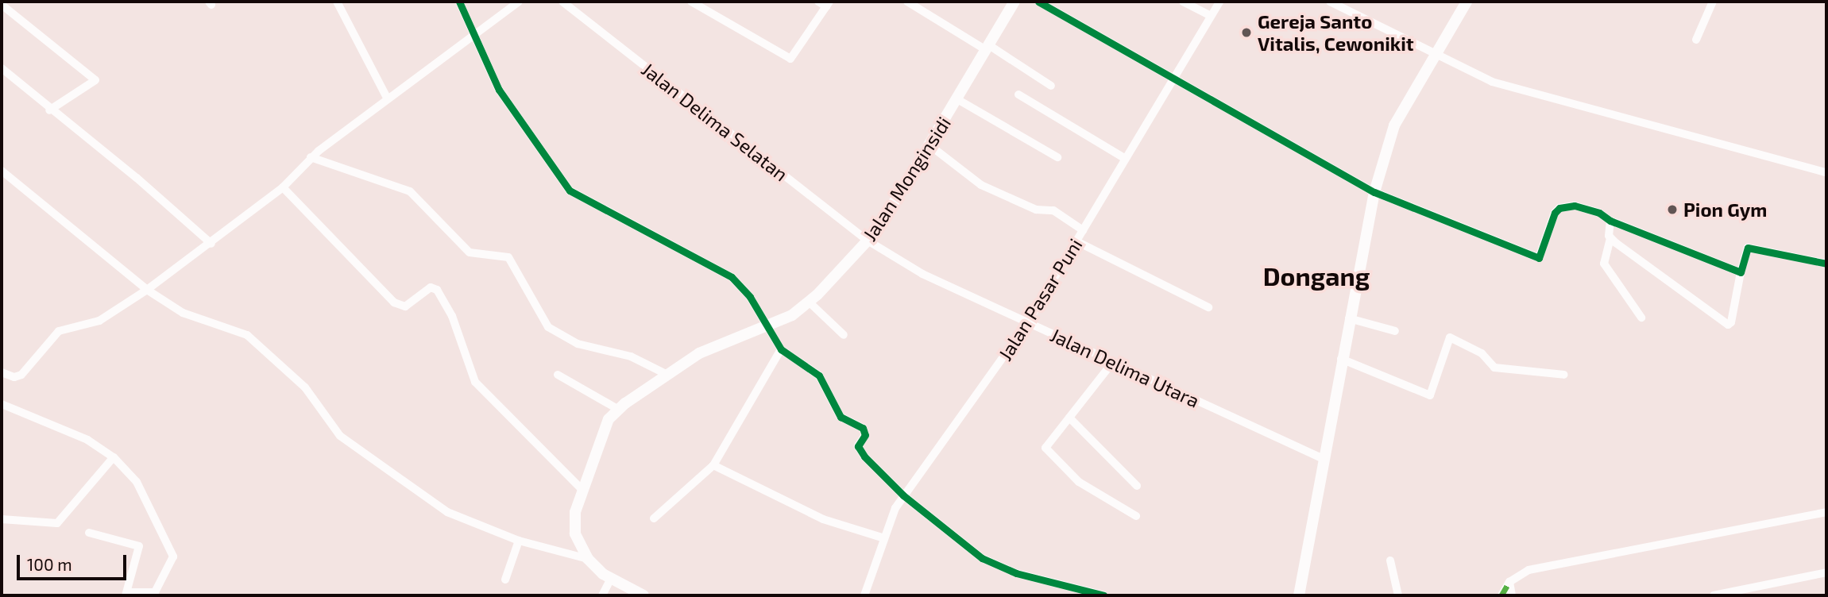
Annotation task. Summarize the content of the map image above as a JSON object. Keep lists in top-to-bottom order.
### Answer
{
  "streets": {
    "street": [
      "Jalan Delima Selatan",
      "Jalan Monginsidi",
      "Jalan Pasar Puni",
      "Jalan Delima Utara"
    ]
  },
  "crossings": [
    ["Jalan Delima Selatan", "Jalan Monginsidi"],
    ["Jalan Delima Selatan", "Jalan Delima Utara"],
    ["Jalan Monginsidi", "Jalan Delima Utara"],
    ["Jalan Pasar Puni", "Jalan Delima Utara"]
  ],
  "districts": ["Dongang"],
  "places": ["Gereja Santo Vitalis, Cewonikit", "Pion Gym"],
  "scale_bar": "100 m"
}
